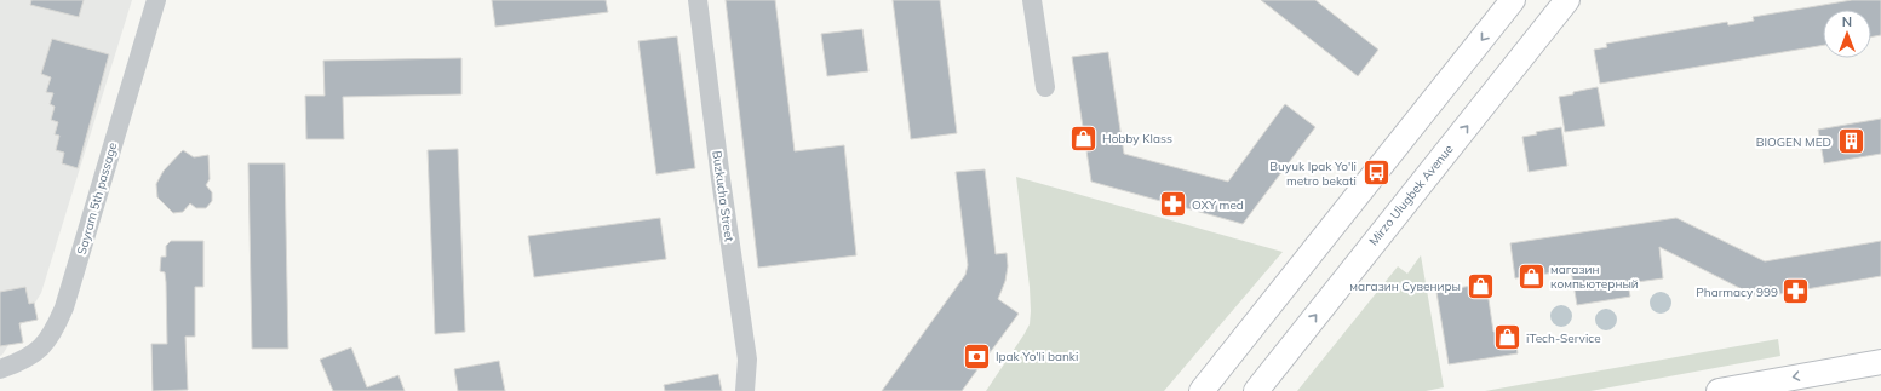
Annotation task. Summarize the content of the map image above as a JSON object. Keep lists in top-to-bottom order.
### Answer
{
  "streets": {
    "main road": ["Mirzo Ulugbek Avenue"],
    "street": ["Buzkucha Street", "Sayram 5th passage"]
  },
  "places": {
    "shop": [
      "Hobby Klass",
      "магазин компьютерный",
      "магазин Сувениры",
      "iTech-Service"
    ],
    "building": ["BIOGEN MED"],
    "bus stop": ["Buyuk Ipak Yo'li metro bekati"],
    "pharmacy": ["OXY med", "Pharmacy 999"],
    "bank": ["Ipak Yo'li banki"]
  },
  "north": "top"
}
